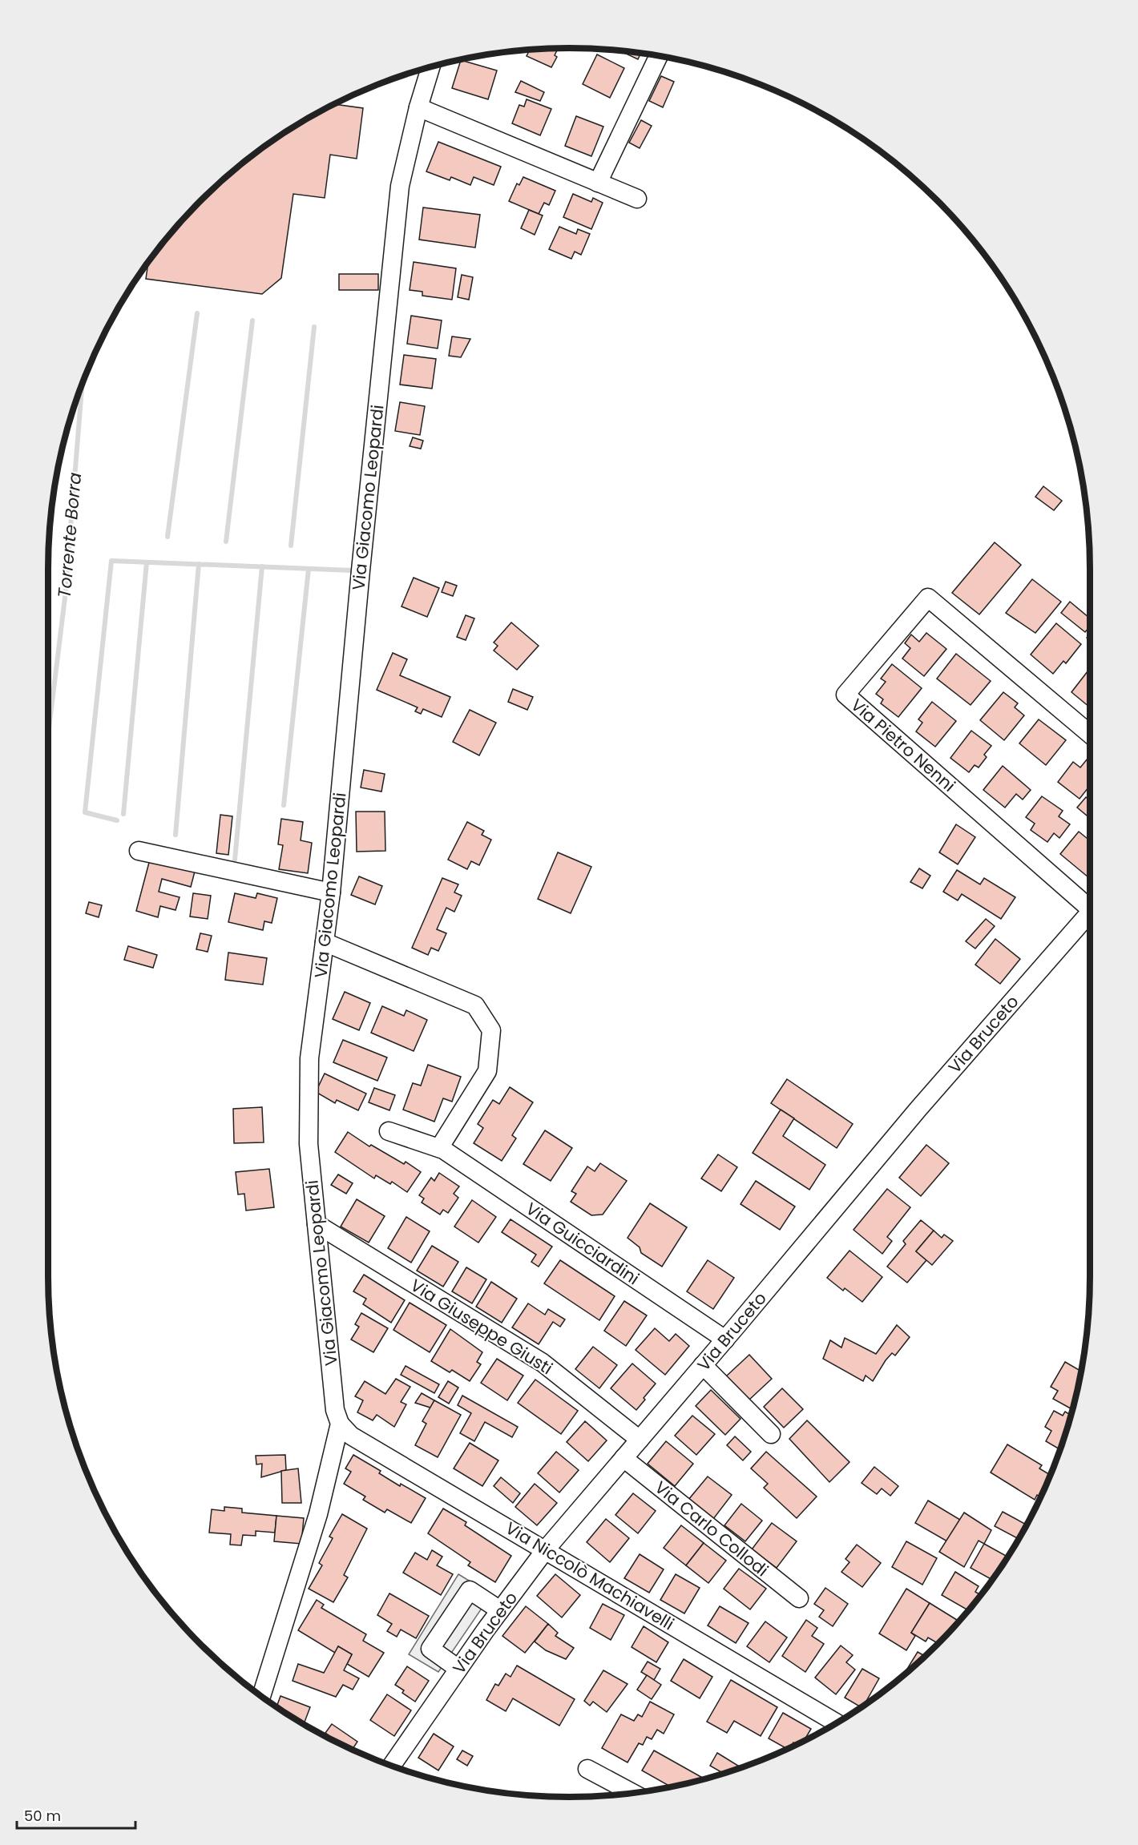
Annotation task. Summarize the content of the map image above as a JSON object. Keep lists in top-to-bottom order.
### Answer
{
  "streets": {
    "street": [
      "Via Giacomo Leopardi",
      "Via Pietro Nenni",
      "Via Bruceto",
      "Via Guicciardini",
      "Via Giuseppe Giusti",
      "Via Carlo Collodi",
      "Via Niccolò Machiavelli"
    ]
  },
  "crossings": [
    ["Via Giacomo Leopardi", "Via Giuseppe Giusti"],
    ["Via Giacomo Leopardi", "Via Niccolò Machiavelli"],
    ["Via Bruceto", "Via Guicciardini"],
    ["Via Bruceto", "Via Giuseppe Giusti"],
    ["Via Bruceto", "Via Carlo Collodi"],
    ["Via Bruceto", "Via Niccolò Machiavelli"]
  ],
  "water": ["Torrente Borra"],
  "scale_bar": "50 m"
}
